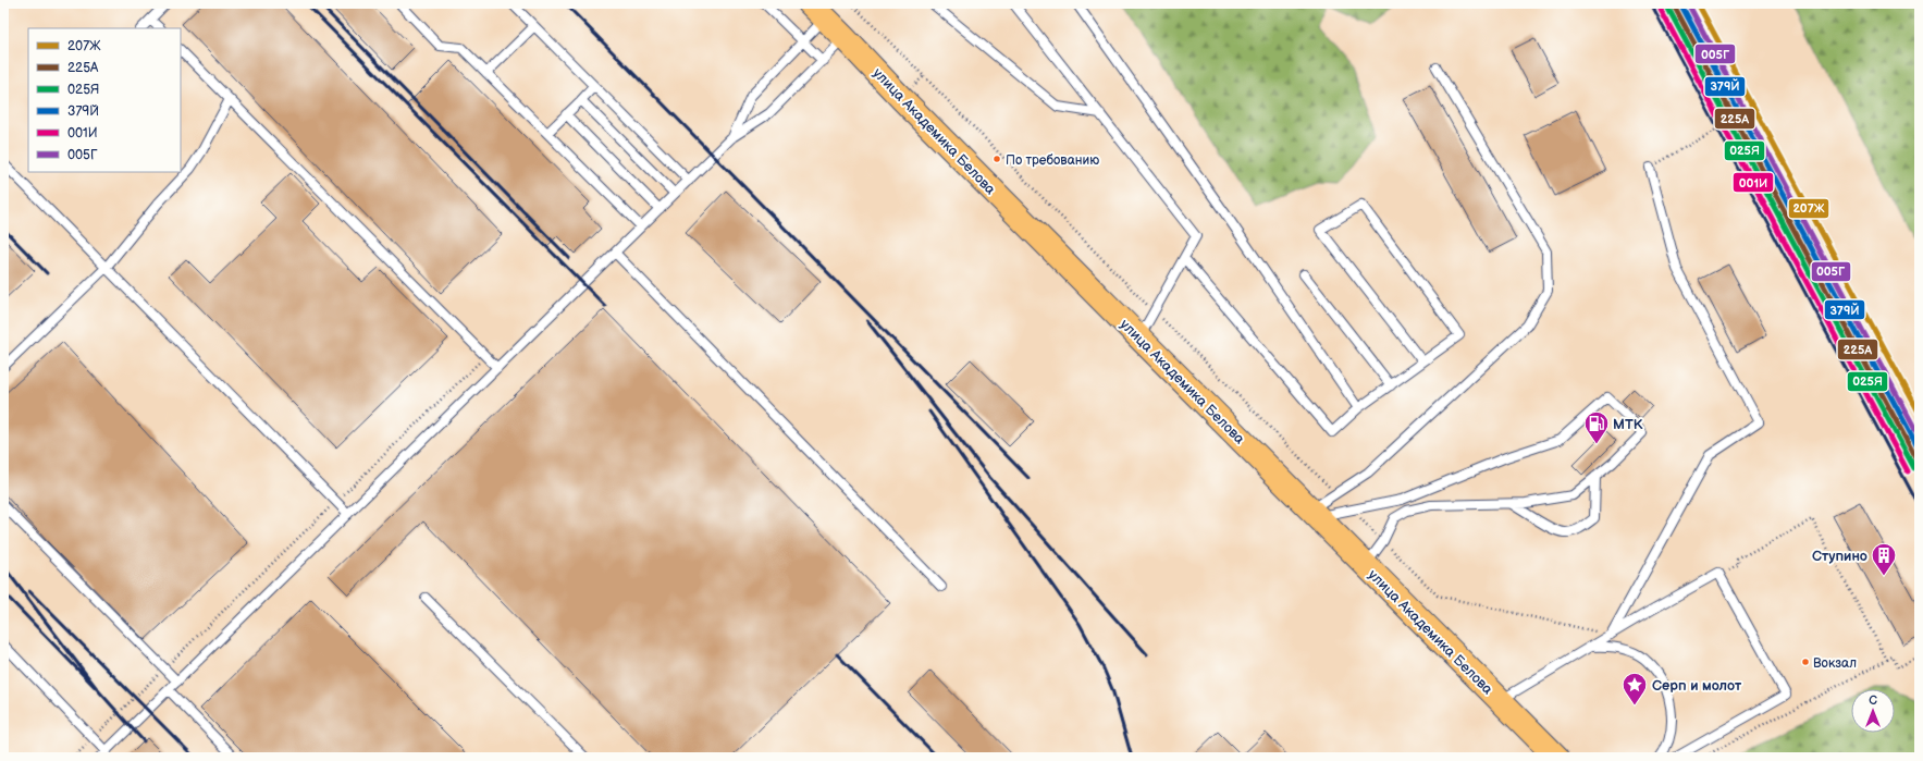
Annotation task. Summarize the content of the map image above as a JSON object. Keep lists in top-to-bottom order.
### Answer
{
  "streets": {
    "main road": ["улица Академика Белова"]
  },
  "places": {
    "other": ["По требованию", "Вокзал"],
    "fuel station": ["МТК"],
    "building": ["Ступино"],
    "place": ["Серп и молот"]
  },
  "lines": [
    "transit line 207Ж",
    "transit line 225А",
    "transit line 379Й",
    "transit line 005Г",
    "transit line 025Я",
    "transit line 001И"
  ],
  "legend": [
    "207Ж",
    "225А",
    "025Я",
    "379Й",
    "001И",
    "005Г"
  ],
  "north": "top"
}
